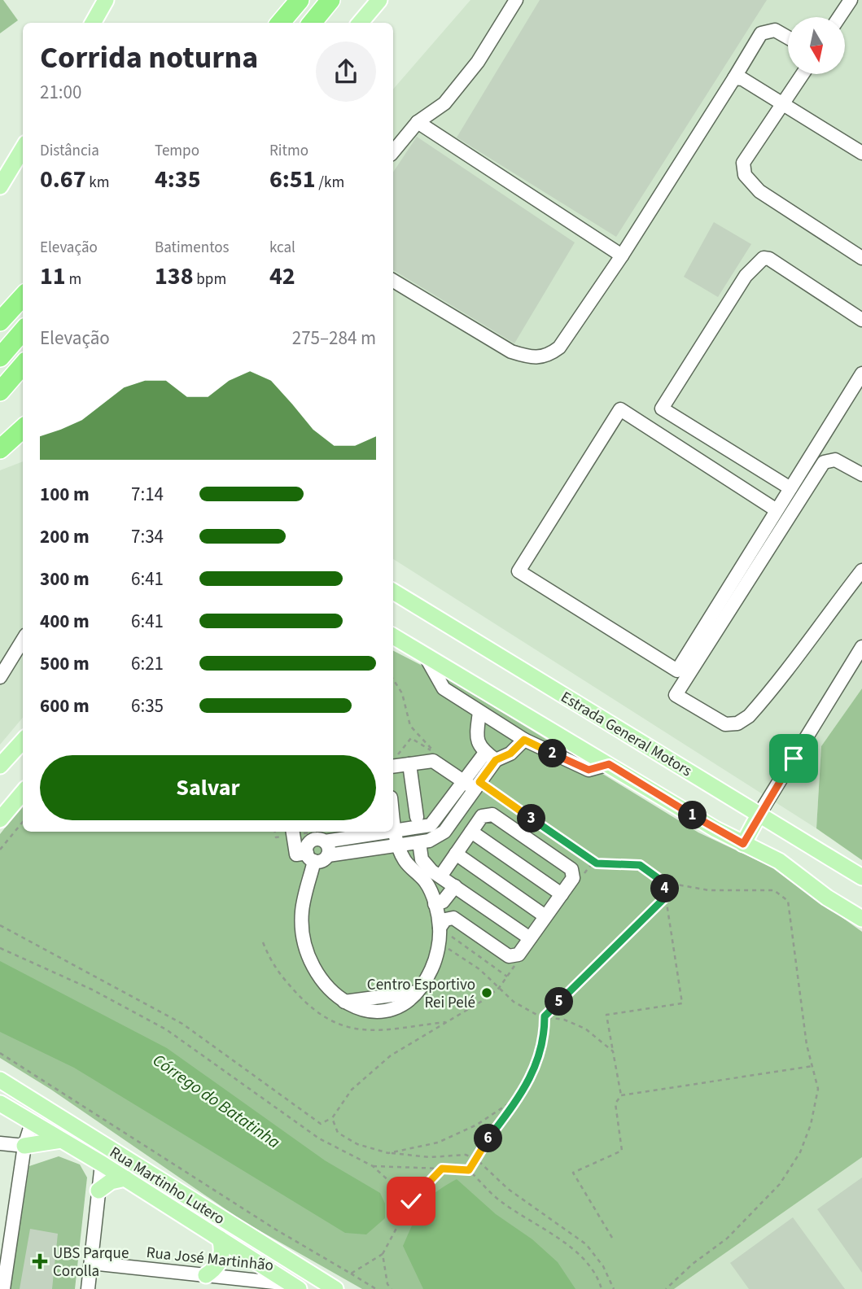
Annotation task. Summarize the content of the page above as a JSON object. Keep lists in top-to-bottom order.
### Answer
{
  "streets": {
    "main road": ["Estrada General Motors", "Rua Martinho Lutero"],
    "street": ["Rua José Martinhão"]
  },
  "crossings": [
    ["Rua Martinho Lutero", "Rua José Martinhão"]
  ],
  "water": ["Córrego do Batatinha"],
  "places": {
    "other": ["Centro Esportivo Rei Pelé"],
    "health": ["UBS Parque Corolla"]
  },
  "north": "bottom",
  "page": {
    "heading": ["Corrida noturna", "21:00"],
    "stats": [
      ["Distância", "0.67 km"],
      ["Tempo", "4:35"],
      ["Ritmo", "6:51 /km"],
      ["Elevação", "11 m"],
      ["Batimentos", "138 bpm"],
      ["kcal", "42"]
    ],
    "chart": ["Elevação", "275–284 m"],
    "list": [
      {
        "name": "100 m",
        "note": "7:14"
      },
      {
        "name": "200 m",
        "note": "7:34"
      },
      {
        "name": "300 m",
        "note": "6:41"
      },
      {
        "name": "400 m",
        "note": "6:41"
      },
      {
        "name": "500 m",
        "note": "6:21"
      },
      {
        "name": "600 m",
        "note": "6:35"
      }
    ],
    "pins": [
      "2",
      "1",
      "3",
      "4",
      "5",
      "6"
    ],
    "buttons": "Salvar"
  }
}
